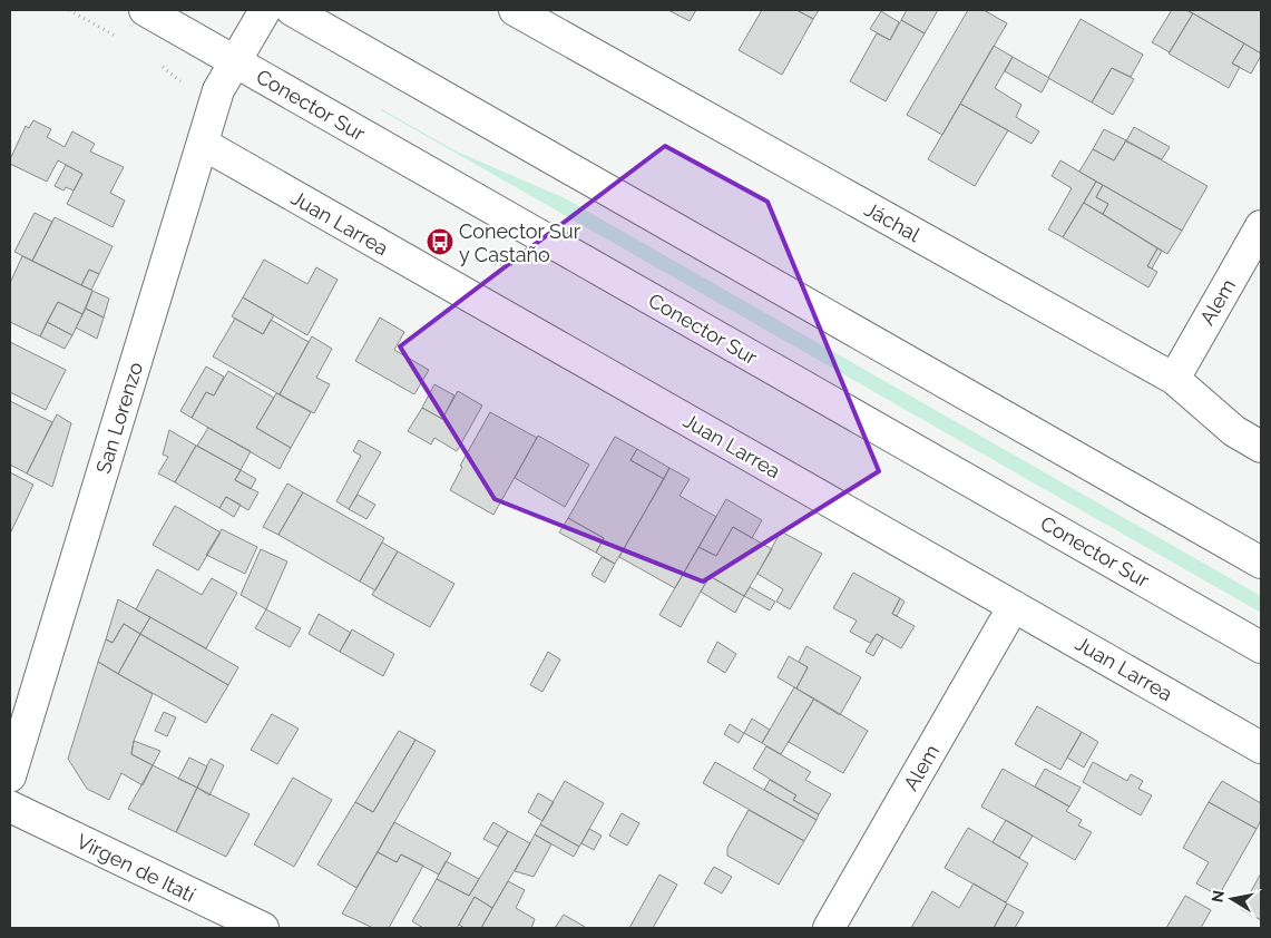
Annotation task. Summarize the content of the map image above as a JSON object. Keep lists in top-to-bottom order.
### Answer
{
  "streets": {
    "street": [
      "Conector Sur",
      "Jáchal",
      "Juan Larrea",
      "Alem",
      "San Lorenzo",
      "Virgen de Itatí"
    ]
  },
  "crossings": [
    ["Conector Sur", "San Lorenzo"],
    ["Jáchal", "Alem"],
    ["Juan Larrea", "Alem"],
    ["Juan Larrea", "San Lorenzo"]
  ],
  "places": {
    "bus stop": ["Conector Sur y Castaño"]
  },
  "north": "left"
}
